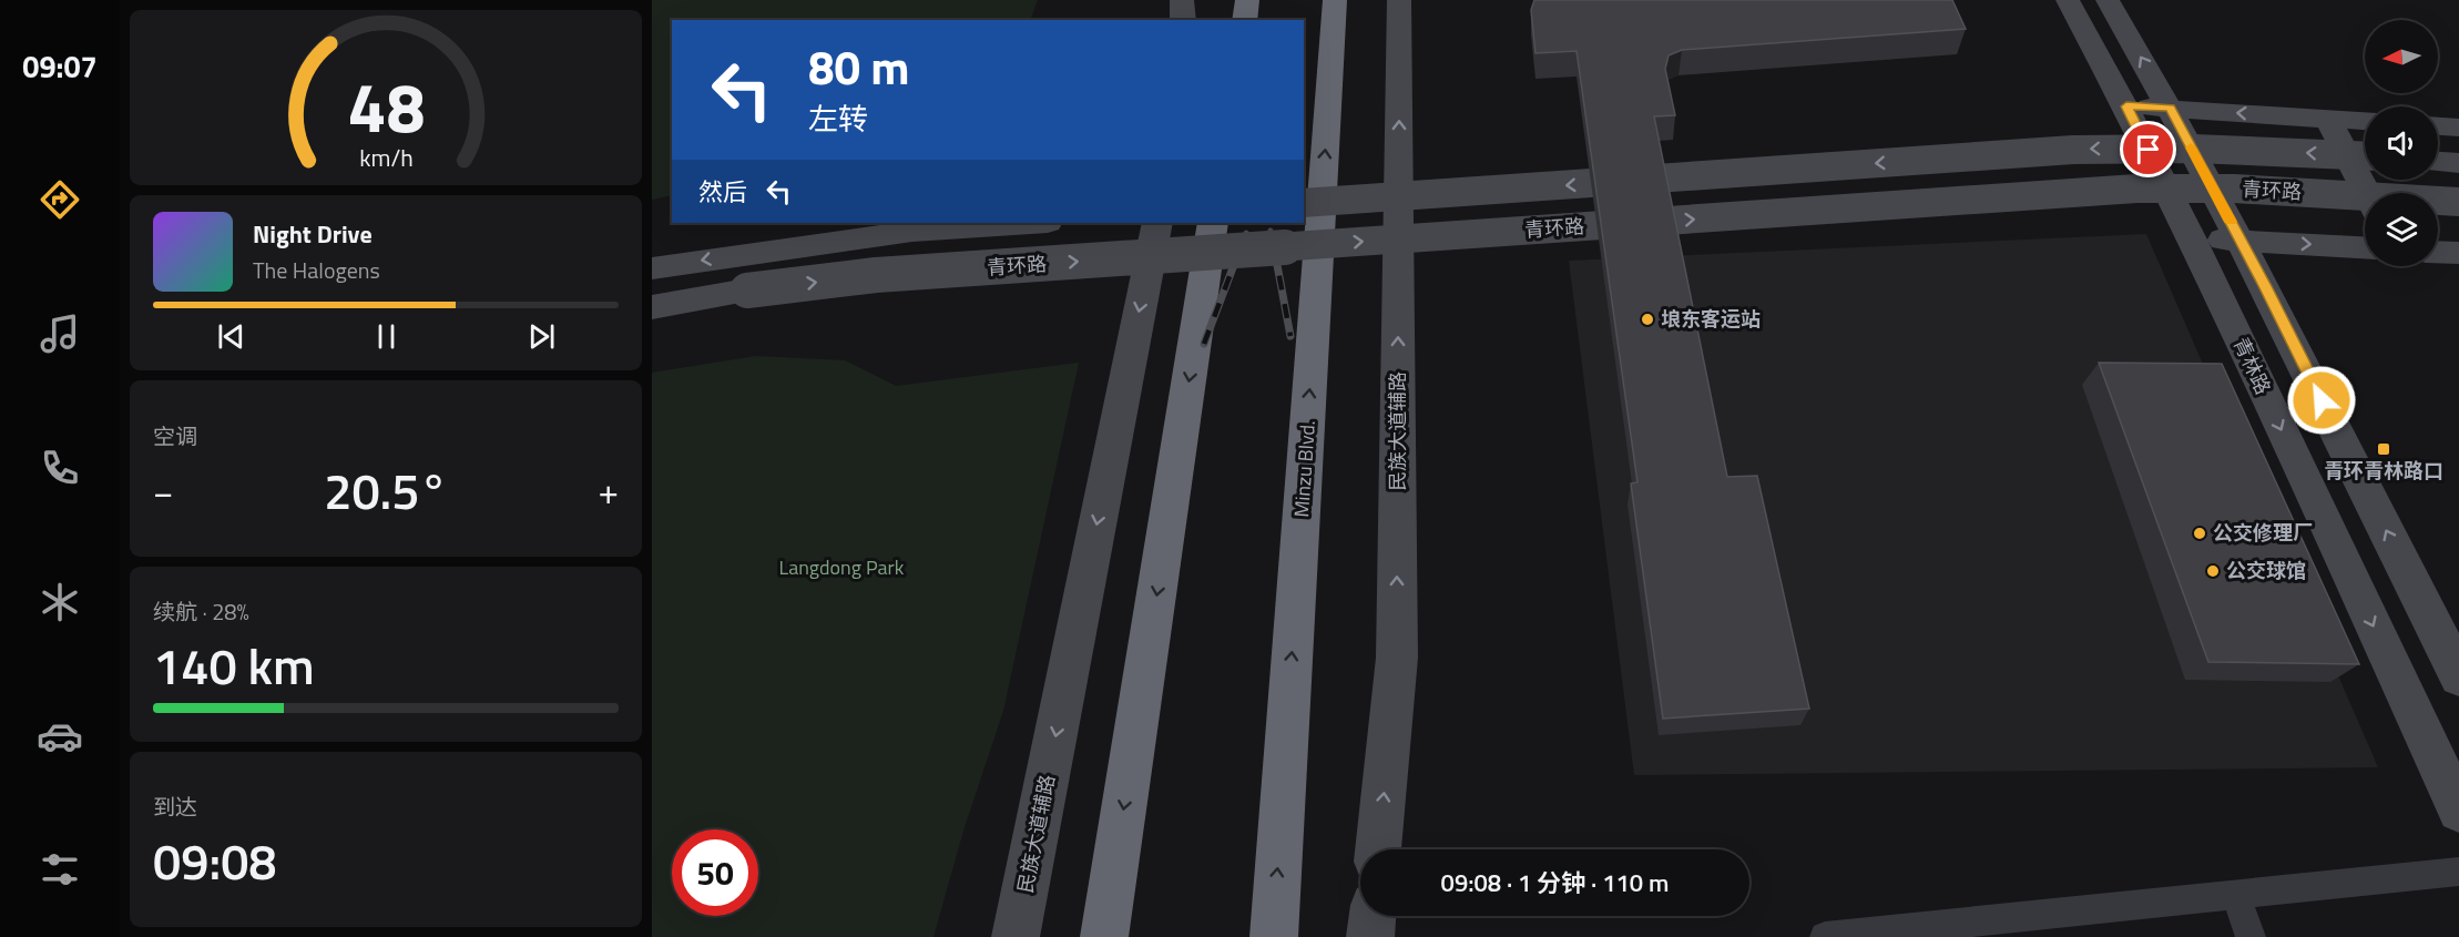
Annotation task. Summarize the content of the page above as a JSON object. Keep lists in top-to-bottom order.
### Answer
{
  "streets": {
    "highway": ["Minzu Blvd."],
    "main road": ["青环路", "青林路", "民族大道辅路"]
  },
  "parks": ["Langdong Park"],
  "places": {
    "other": ["埌东客运站", "公交修理厂", "公交球馆"],
    "transit": ["青环青林路口"]
  },
  "north": "left",
  "page": {
    "tabs": "09:07",
    "turn": ["80 m", "左转"],
    "then": "然后",
    "song": ["Night Drive", "The Halogens"],
    "tile": [
      "空调",
      ["续航 · 28%", "140 km"],
      ["到达", "09:08"]
    ],
    "heat": ["−", "20.5°", "+"],
    "limit": "50",
    "trip": "09:08 · 1 分钟 · 110 m",
    "gauge": ["48", "km/h"]
  }
}
